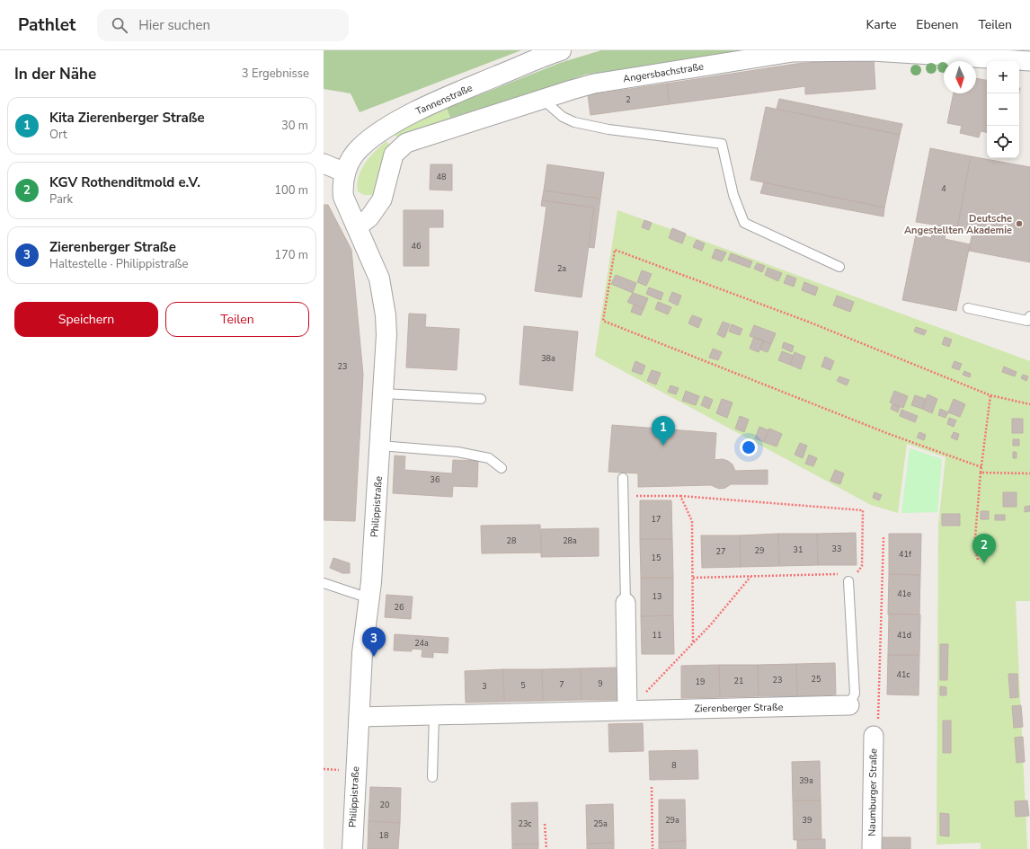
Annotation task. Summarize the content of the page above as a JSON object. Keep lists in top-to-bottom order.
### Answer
{
  "streets": {
    "street": [
      "Angersbachstraße",
      "Tannenstraße",
      "Philippistraße",
      "Zierenberger Straße",
      "Naumburger Straße"
    ]
  },
  "crossings": [
    ["Angersbachstraße", "Philippistraße"],
    ["Tannenstraße", "Philippistraße"],
    ["Philippistraße", "Zierenberger Straße"]
  ],
  "places": ["Deutsche Angestellten Akademie"],
  "house_numbers": [
    "2",
    "48",
    "4",
    "46",
    "2a",
    "38a",
    "23",
    "36",
    "17",
    "28",
    "28a",
    "33",
    "31",
    "29",
    "27",
    "41f",
    "15",
    "41e",
    "13",
    "26",
    "11",
    "41d",
    "24a",
    "41c",
    "25",
    "23",
    "21",
    "19",
    "9",
    "7",
    "5",
    "3",
    "8",
    "39a",
    "20",
    "29a",
    "39",
    "23c",
    "25a",
    "18"
  ],
  "north": "bottom",
  "page": {
    "header": "Pathlet",
    "search": "Hier suchen",
    "nav": ["Karte", "Ebenen", "Teilen"],
    "heading": ["In der Nähe", "3 Ergebnisse"],
    "map_buttons": ["+", "−"],
    "list": [
      {
        "mark": "1",
        "name": "Kita Zierenberger Straße",
        "note": "Ort",
        "value": "30 m"
      },
      {
        "mark": "2",
        "name": "KGV Rothenditmold e.V.",
        "note": "Park",
        "value": "100 m"
      },
      {
        "mark": "3",
        "name": "Zierenberger Straße",
        "note": "Haltestelle · Philippistraße",
        "value": "170 m"
      }
    ],
    "buttons": ["Speichern", "Teilen"],
    "pins": ["1", "2", "3"]
  }
}
